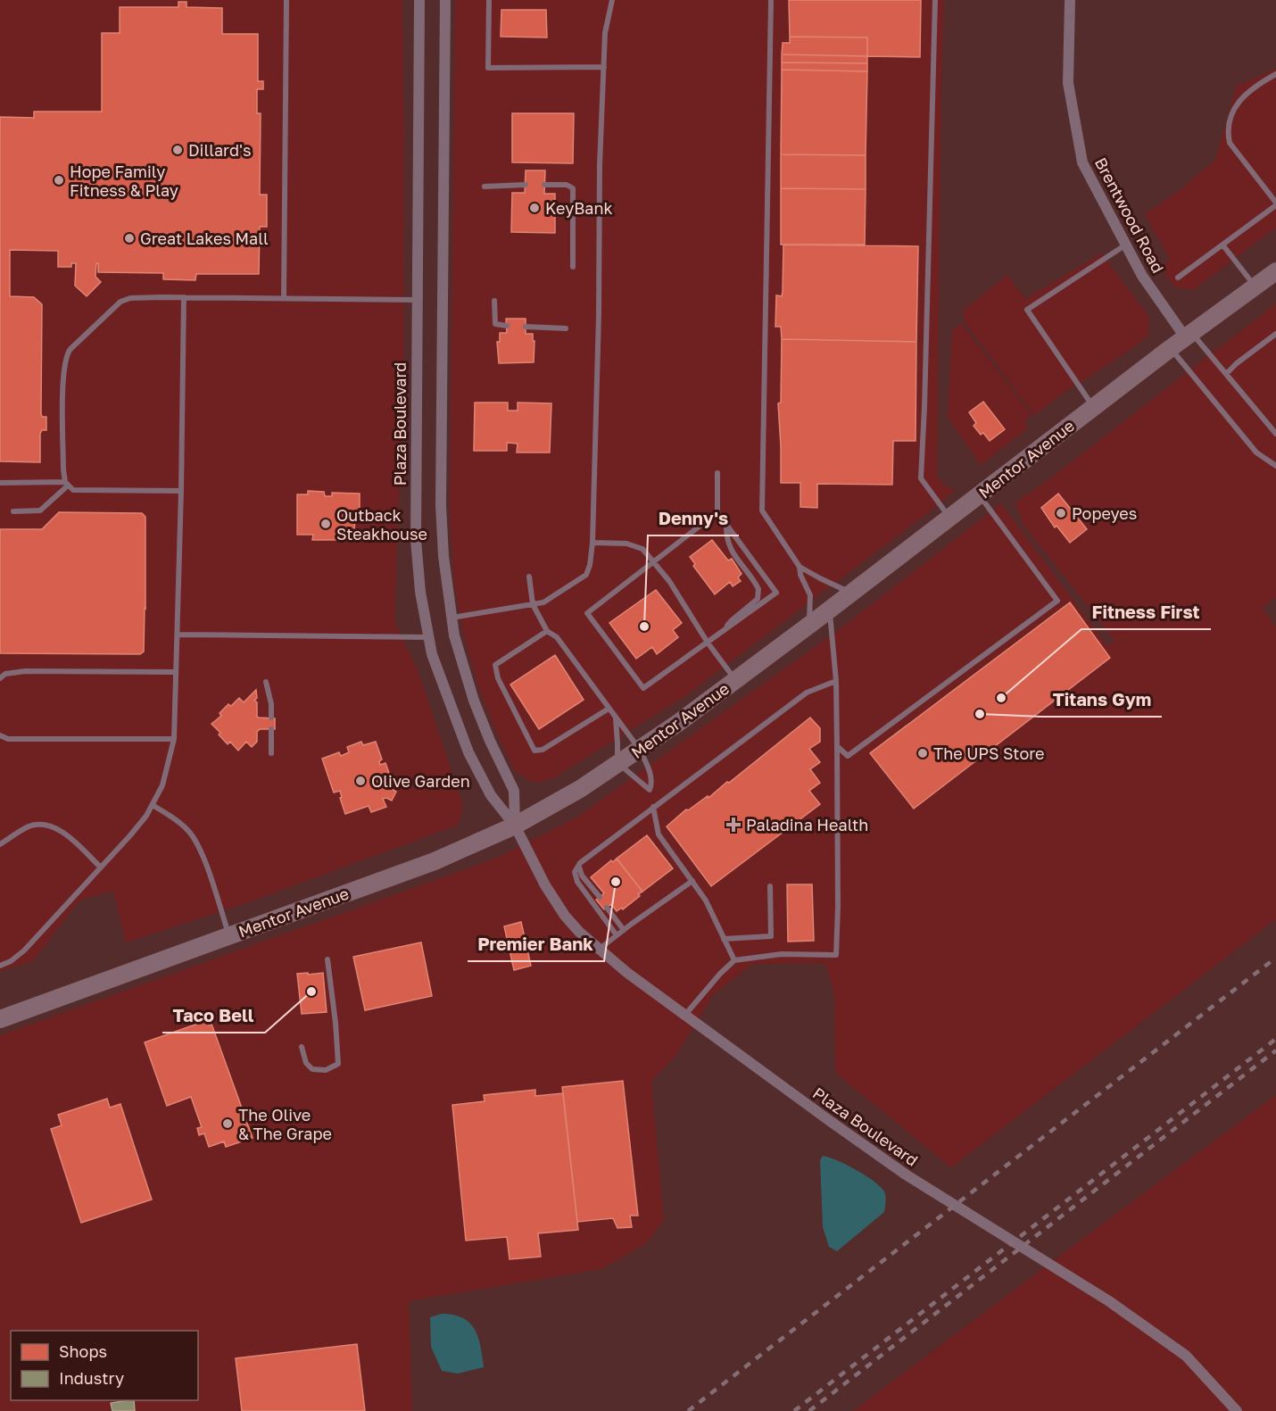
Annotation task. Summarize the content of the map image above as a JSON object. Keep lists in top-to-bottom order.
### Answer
{
  "streets": {
    "main road": ["Mentor Avenue"],
    "street": ["Brentwood Road", "Plaza Boulevard"]
  },
  "crossings": [
    ["Brentwood Road", "Mentor Avenue"],
    ["Plaza Boulevard", "Mentor Avenue"]
  ],
  "places": {
    "other": [
      "Dillard's",
      "Hope Family Fitness & Play",
      "KeyBank",
      "Great Lakes Mall",
      "Popeyes",
      "Outback Steakhouse",
      "Denny's",
      "Fitness First",
      "Titans Gym",
      "The UPS Store",
      "Olive Garden",
      "Premier Bank",
      "Taco Bell",
      "The Olive & The Grape"
    ],
    "health": ["Paladina Health"]
  },
  "legend": ["Shops", "Industry"]
}
